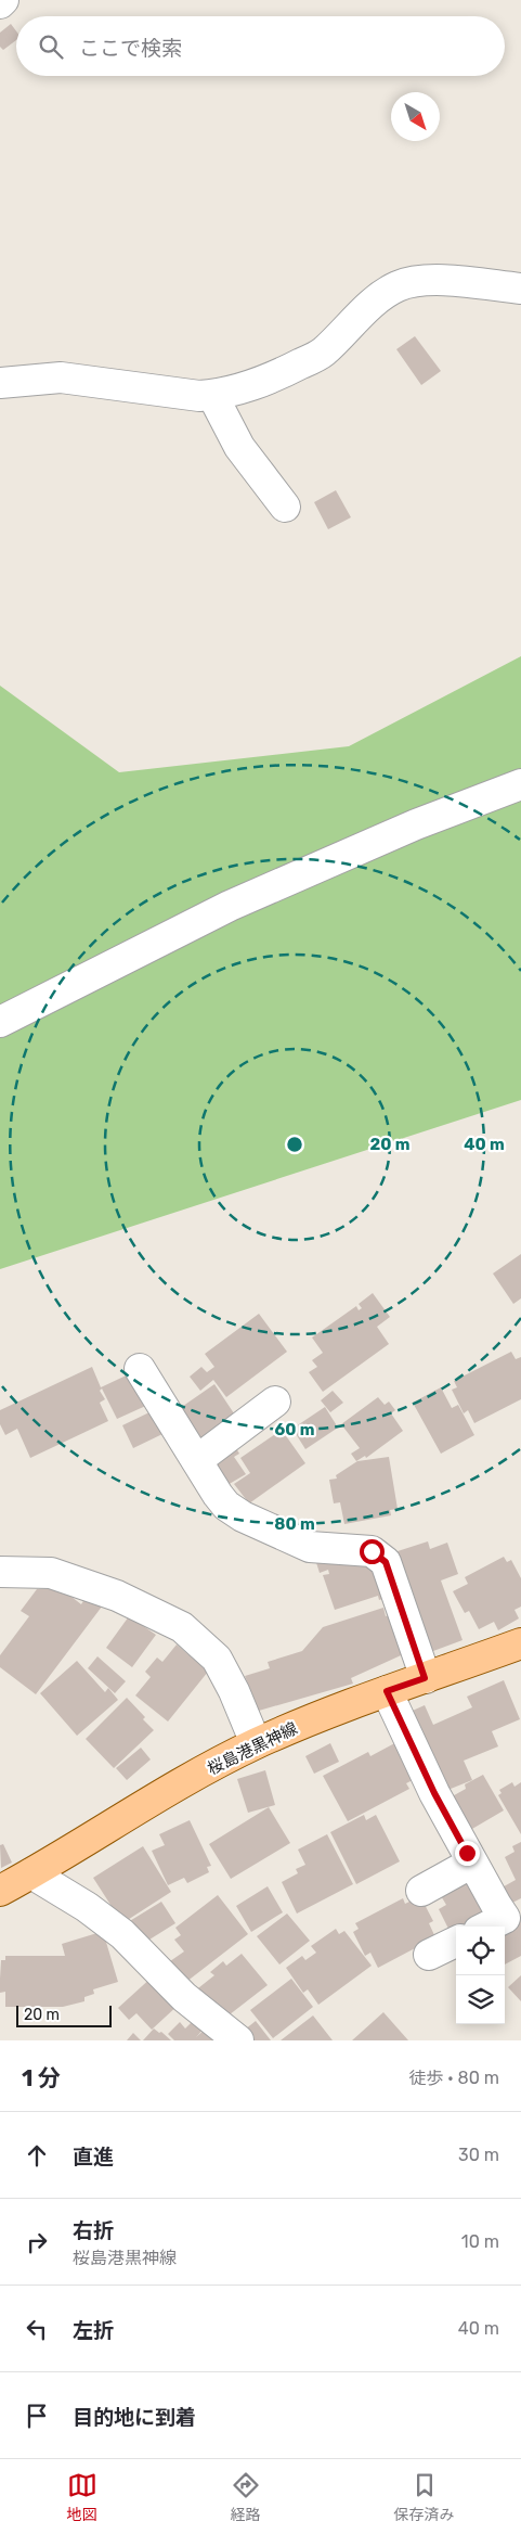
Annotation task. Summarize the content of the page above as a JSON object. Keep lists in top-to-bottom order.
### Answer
{
  "streets": {
    "main road": ["桜島港黒神線"]
  },
  "scale_bar": "20 m",
  "north": "bottom right",
  "page": {
    "search": "ここで検索",
    "scale": "20 m",
    "heading": ["1 分", "徒歩 · 80 m"],
    "list": [
      ["直進", "30 m"],
      ["右折", "桜島港黒神線", "10 m"],
      ["左折", "40 m"],
      "目的地に到着"
    ],
    "nav": ["地図", "経路", "保存済み"]
  },
  "rings": [
    "20 m",
    "40 m",
    "60 m",
    "80 m"
  ]
}
